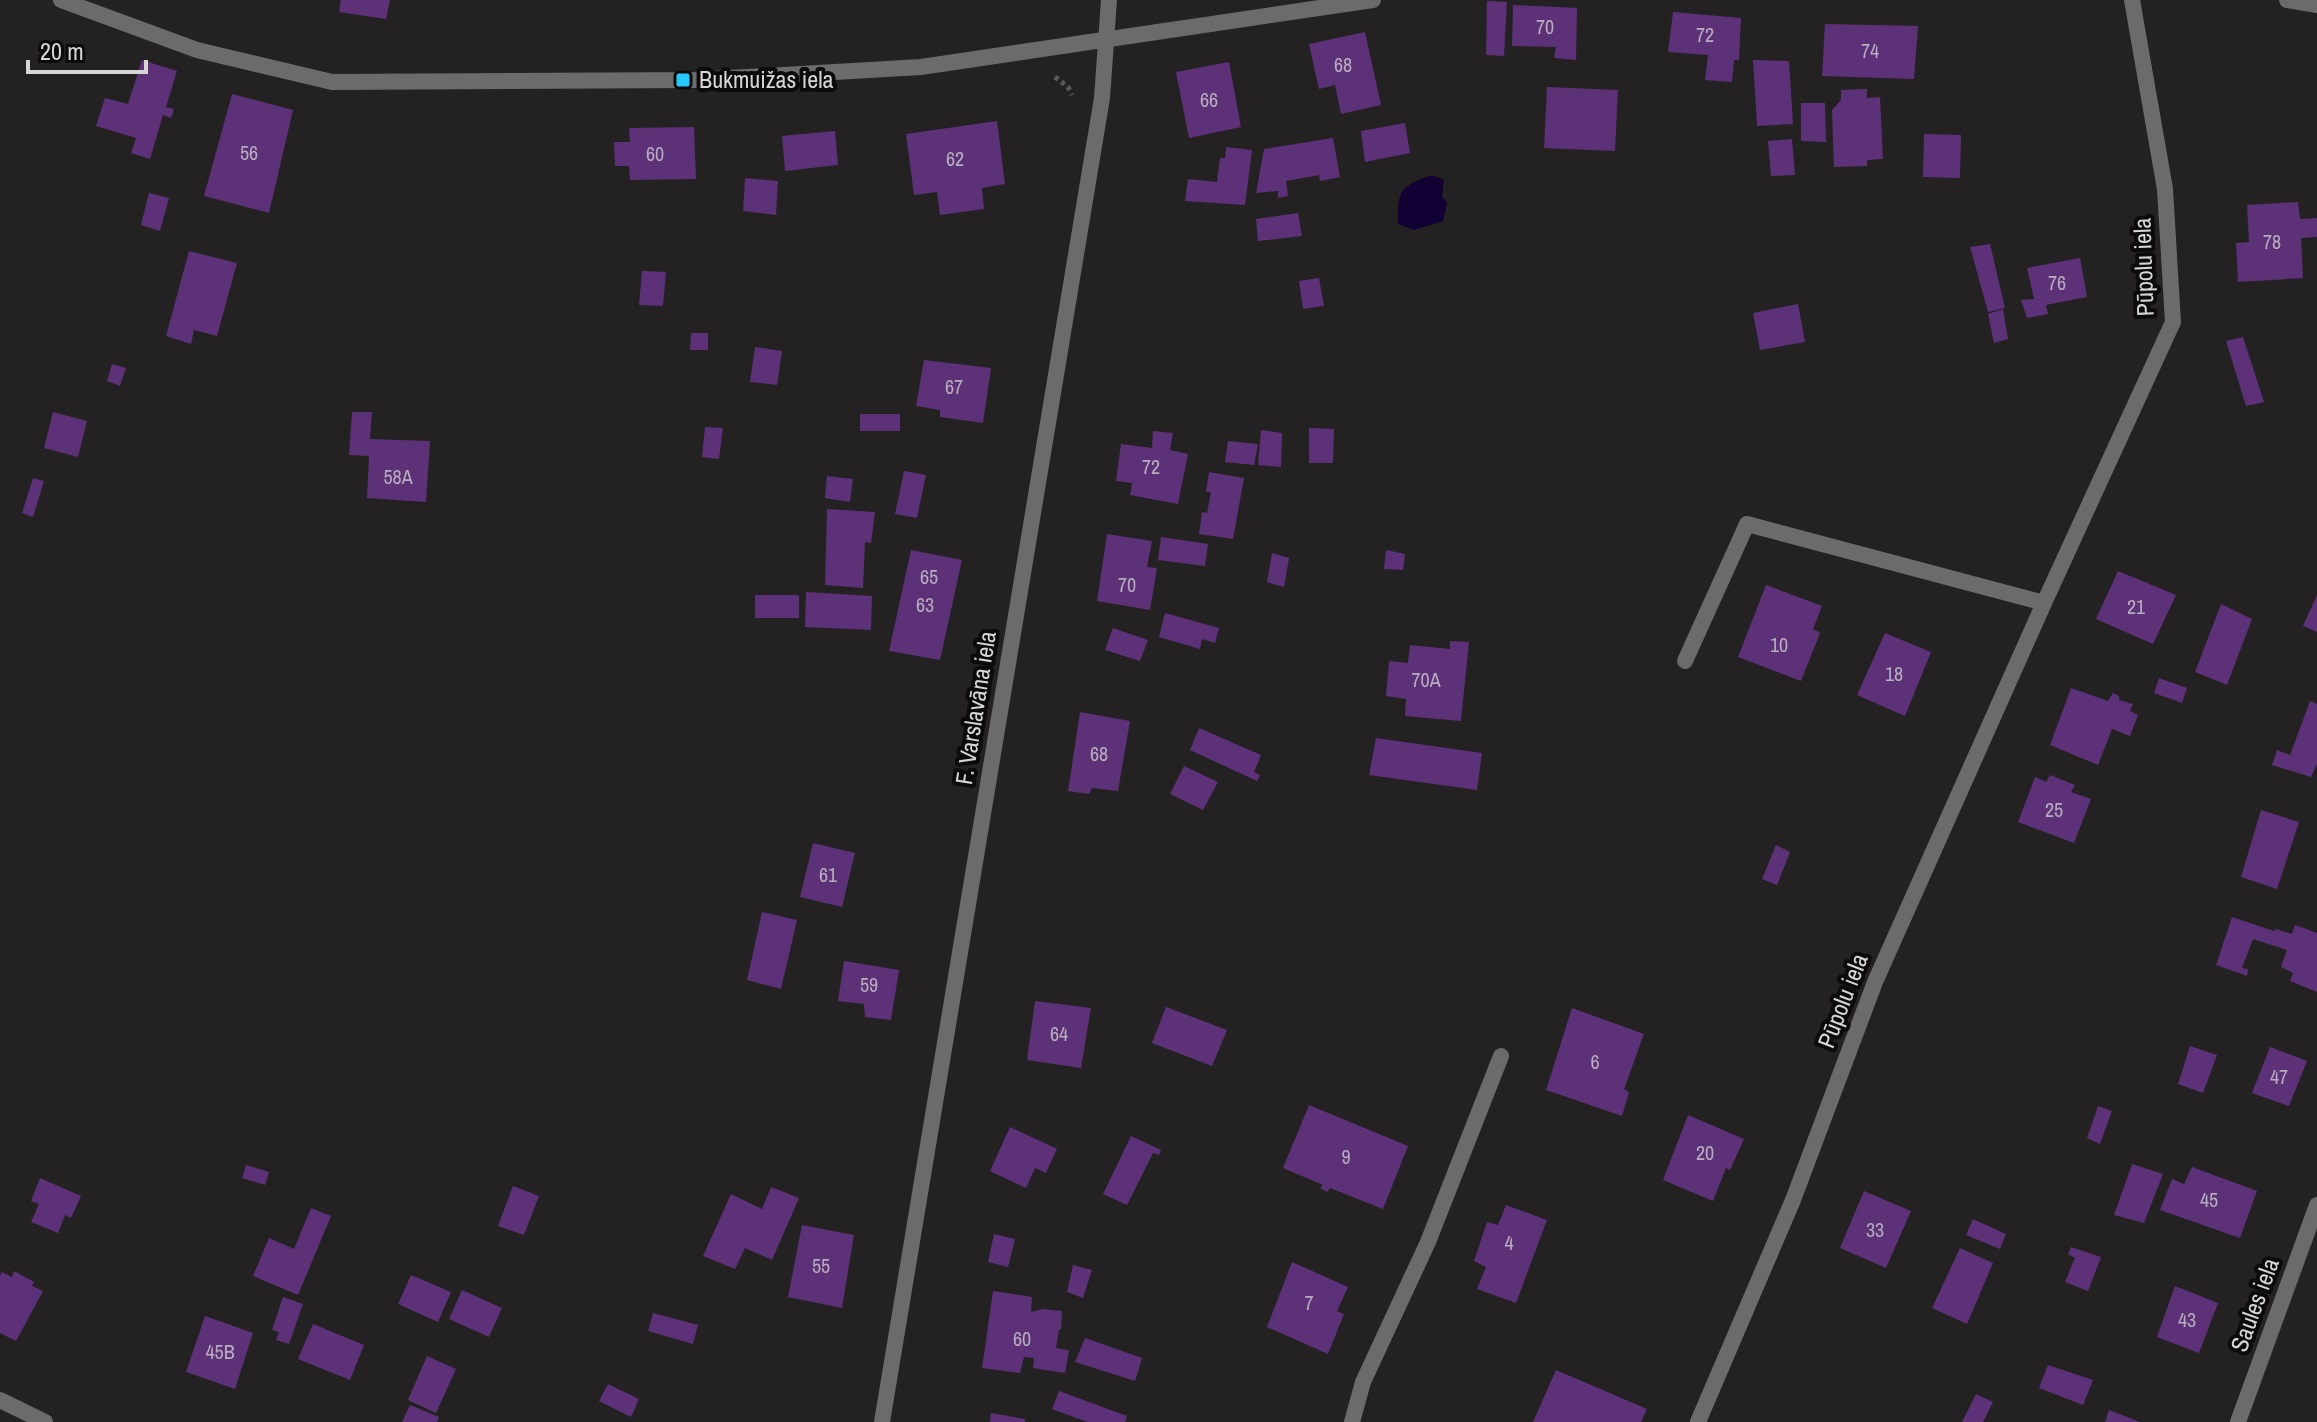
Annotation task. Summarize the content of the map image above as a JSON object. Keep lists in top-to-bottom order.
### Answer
{
  "streets": {
    "street": ["Pūpolu iela", "F. Varslavāna iela", "Saules iela"]
  },
  "places": {
    "transit": ["Bukmuižas iela"]
  },
  "house_numbers": [
    "70",
    "72",
    "74",
    "68",
    "66",
    "56",
    "60",
    "62",
    "78",
    "76",
    "67",
    "72",
    "58A",
    "65",
    "70",
    "63",
    "21",
    "10",
    "18",
    "70A",
    "68",
    "25",
    "61",
    "59",
    "64",
    "6",
    "47",
    "20",
    "9",
    "45",
    "33",
    "4",
    "55",
    "7",
    "43",
    "60",
    "45B"
  ],
  "scale_bar": "20 m"
}
